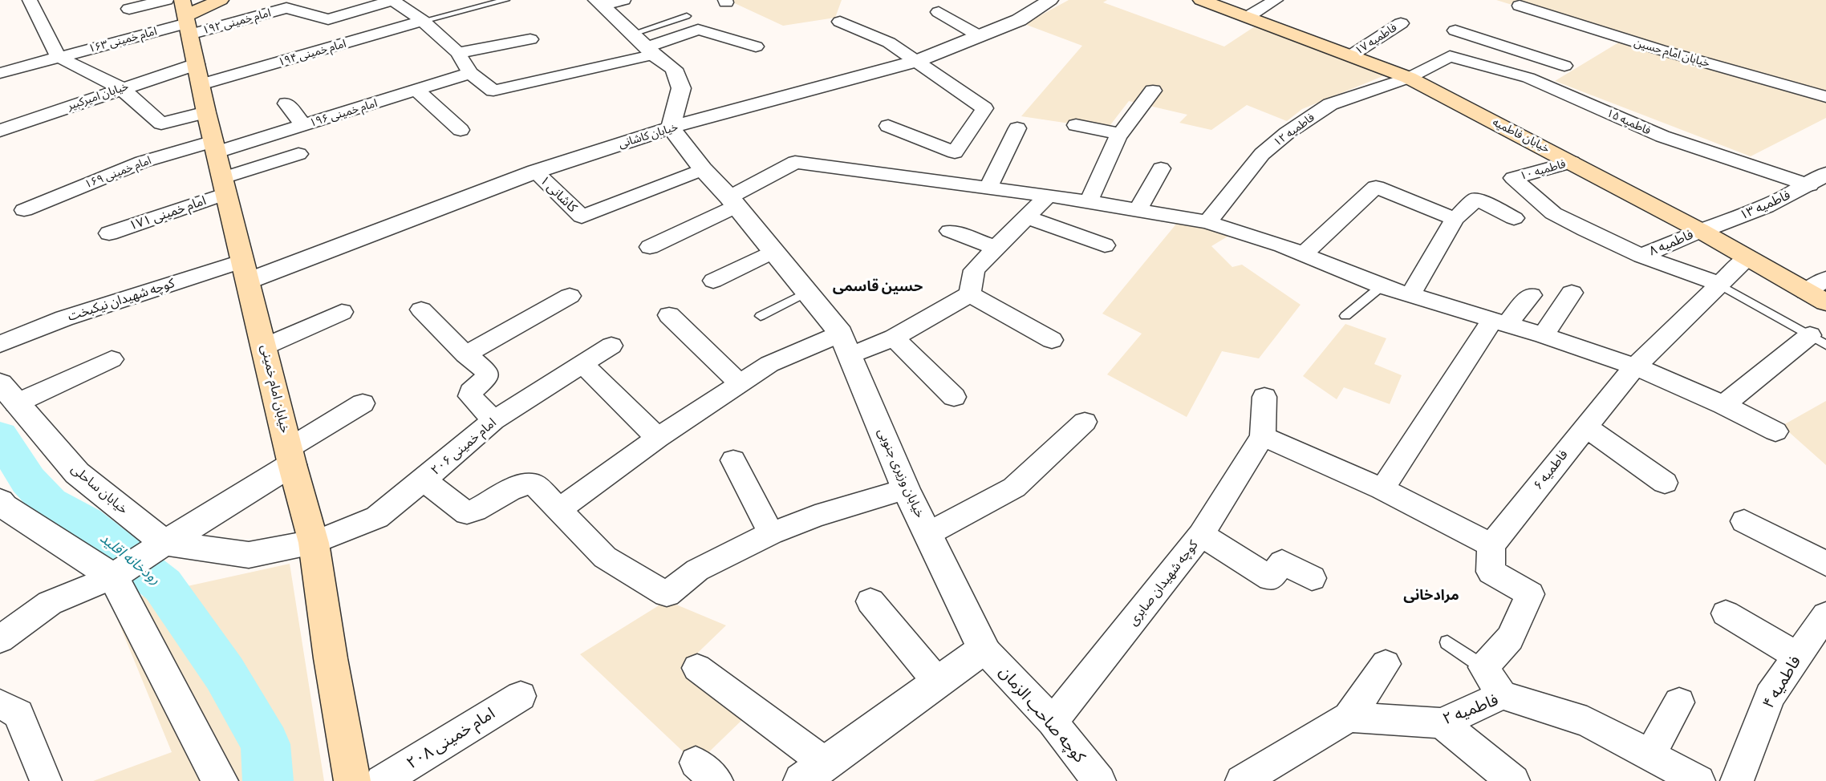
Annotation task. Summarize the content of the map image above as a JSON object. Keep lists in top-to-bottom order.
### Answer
{
  "streets": {
    "main road": ["خیابان فاطمیه", "خیابان امام خمینی"],
    "street": [
      "امام خمینی ۱۹۲",
      "فاطمیه ۱۷",
      "امام خمینی ۱۶۳",
      "امام خمینی ۱۹۴",
      "خیابان امام حسین",
      "خیابان امیرکبیر",
      "امام خمینی ۱۹۶",
      "فاطمیه ۱۵",
      "فاطمیه ۱۲",
      "خیابان کاشانی",
      "فاطمیه ۱۰",
      "امام خمینی ۱۶۹",
      "کاشانی ۱",
      "فاطمیه ۱۳",
      "امام خمینی ۱۷۱",
      "فاطمیه ۸",
      "کوچه شهیدان نیکبخت",
      "امام خمینی ۲۰۶",
      "فاطمیه ۶",
      "خیابان وزیری جنوبی",
      "خیابان ساحلی",
      "کوچه شهیدان صابری",
      "فاطمیه ۴",
      "فاطمیه ۲",
      "کوچه صاحب الزمان",
      "امام خمینی ۲۰۸"
    ]
  },
  "crossings": [
    ["امام خمینی ۱۹۲", "امام خمینی ۱۶۳"],
    ["امام خمینی ۱۹۲", "خیابان امام خمینی"],
    ["فاطمیه ۱۷", "خیابان فاطمیه"],
    ["امام خمینی ۱۶۳", "خیابان امام خمینی"],
    ["امام خمینی ۱۹۴", "خیابان امیرکبیر"],
    ["امام خمینی ۱۹۴", "خیابان امام خمینی"],
    ["خیابان امیرکبیر", "خیابان امام خمینی"],
    ["امام خمینی ۱۹۶", "امام خمینی ۱۶۹"],
    ["امام خمینی ۱۹۶", "خیابان امام خمینی"],
    ["فاطمیه ۱۵", "فاطمیه ۱۳"],
    ["فاطمیه ۱۲", "خیابان فاطمیه"],
    ["خیابان کاشانی", "کاشانی ۱"],
    ["خیابان کاشانی", "کوچه شهیدان نیکبخت"],
    ["خیابان کاشانی", "خیابان امام خمینی"],
    ["خیابان کاشانی", "خیابان وزیری جنوبی"],
    ["خیابان فاطمیه", "فاطمیه ۱۰"],
    ["خیابان فاطمیه", "فاطمیه ۱۳"],
    ["خیابان فاطمیه", "فاطمیه ۸"],
    ["خیابان فاطمیه", "فاطمیه ۶"],
    ["فاطمیه ۱۰", "فاطمیه ۸"],
    ["امام خمینی ۱۶۹", "خیابان امام خمینی"],
    ["کاشانی ۱", "خیابان وزیری جنوبی"],
    ["فاطمیه ۱۳", "فاطمیه ۸"],
    ["امام خمینی ۱۷۱", "خیابان امام خمینی"],
    ["کوچه شهیدان نیکبخت", "خیابان امام خمینی"],
    ["خیابان امام خمینی", "امام خمینی ۲۰۶"],
    ["خیابان وزیری جنوبی", "کوچه صاحب الزمان"],
    ["کوچه شهیدان صابری", "کوچه صاحب الزمان"]
  ],
  "districts": ["حسین قاسمی", "مرادخانی"],
  "water": ["رودخانه اقلید"]
}
